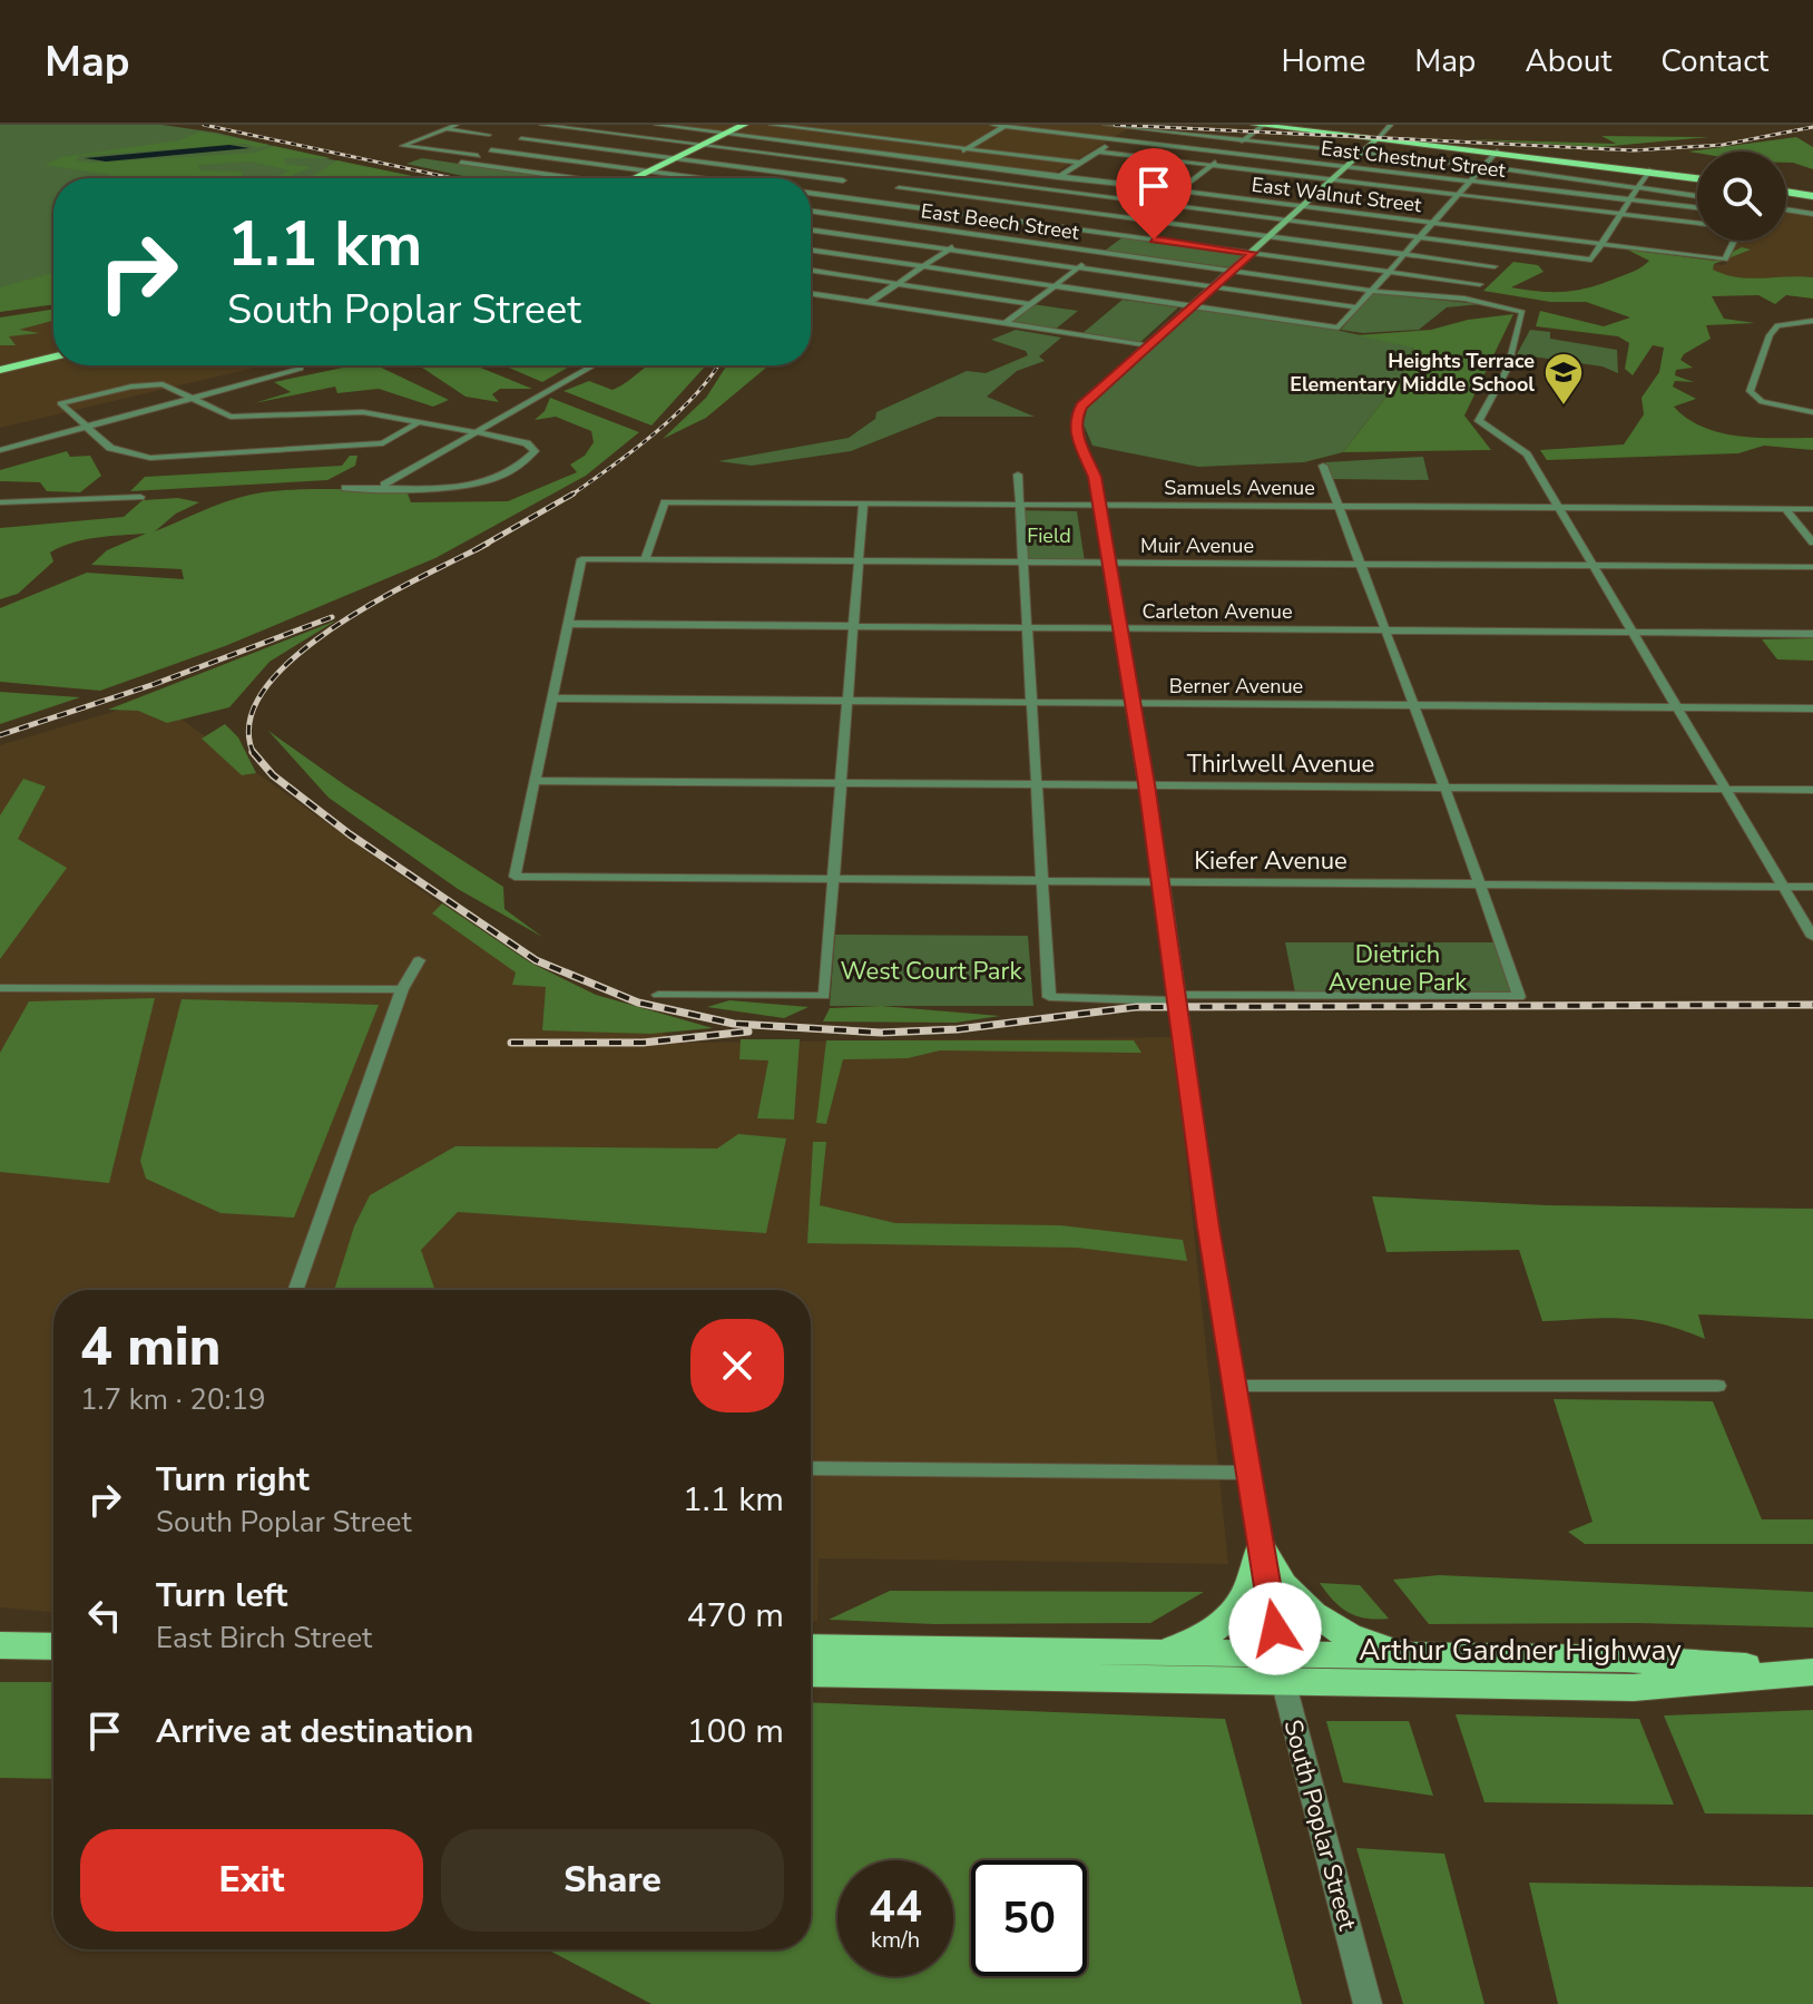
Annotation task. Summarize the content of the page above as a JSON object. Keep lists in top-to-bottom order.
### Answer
{
  "streets": {
    "main road": ["Arthur Gardner Highway", "South Poplar Street"],
    "street": [
      "East Chestnut Street",
      "East Walnut Street",
      "East Beech Street",
      "Samuels Avenue",
      "Muir Avenue",
      "Carleton Avenue",
      "Berner Avenue",
      "Thirlwell Avenue",
      "Kiefer Avenue"
    ]
  },
  "crossings": [
    ["East Chestnut Street", "South Poplar Street"],
    ["East Walnut Street", "South Poplar Street"],
    ["East Beech Street", "Samuels Avenue"],
    ["East Beech Street", "South Poplar Street"],
    ["Samuels Avenue", "Muir Avenue"],
    ["Samuels Avenue", "South Poplar Street"],
    ["Muir Avenue", "Carleton Avenue"],
    ["Muir Avenue", "South Poplar Street"],
    ["Carleton Avenue", "South Poplar Street"],
    ["Berner Avenue", "South Poplar Street"],
    ["Thirlwell Avenue", "Kiefer Avenue"],
    ["Thirlwell Avenue", "South Poplar Street"],
    ["Kiefer Avenue", "South Poplar Street"],
    ["Arthur Gardner Highway", "South Poplar Street"]
  ],
  "parks": ["Field", "Dietrich Avenue Park", "West Court Park"],
  "places": {
    "school or university": ["Heights Terrace Elementary Middle School"]
  },
  "page": {
    "header": "Map",
    "nav": [
      "Home",
      "Map",
      "About",
      "Contact"
    ],
    "turn": ["1.1 km", "South Poplar Street"],
    "heading": ["4 min", "1.7 km · 20:19"],
    "list": [
      {
        "name": "Turn right",
        "note": "South Poplar Street",
        "value": "1.1 km"
      },
      {
        "name": "Turn left",
        "note": "East Birch Street",
        "value": "470 m"
      },
      {
        "name": "Arrive at destination",
        "value": "100 m"
      }
    ],
    "buttons": ["Exit", "Share"],
    "speed": "44 km/h",
    "limit": "50"
  }
}
